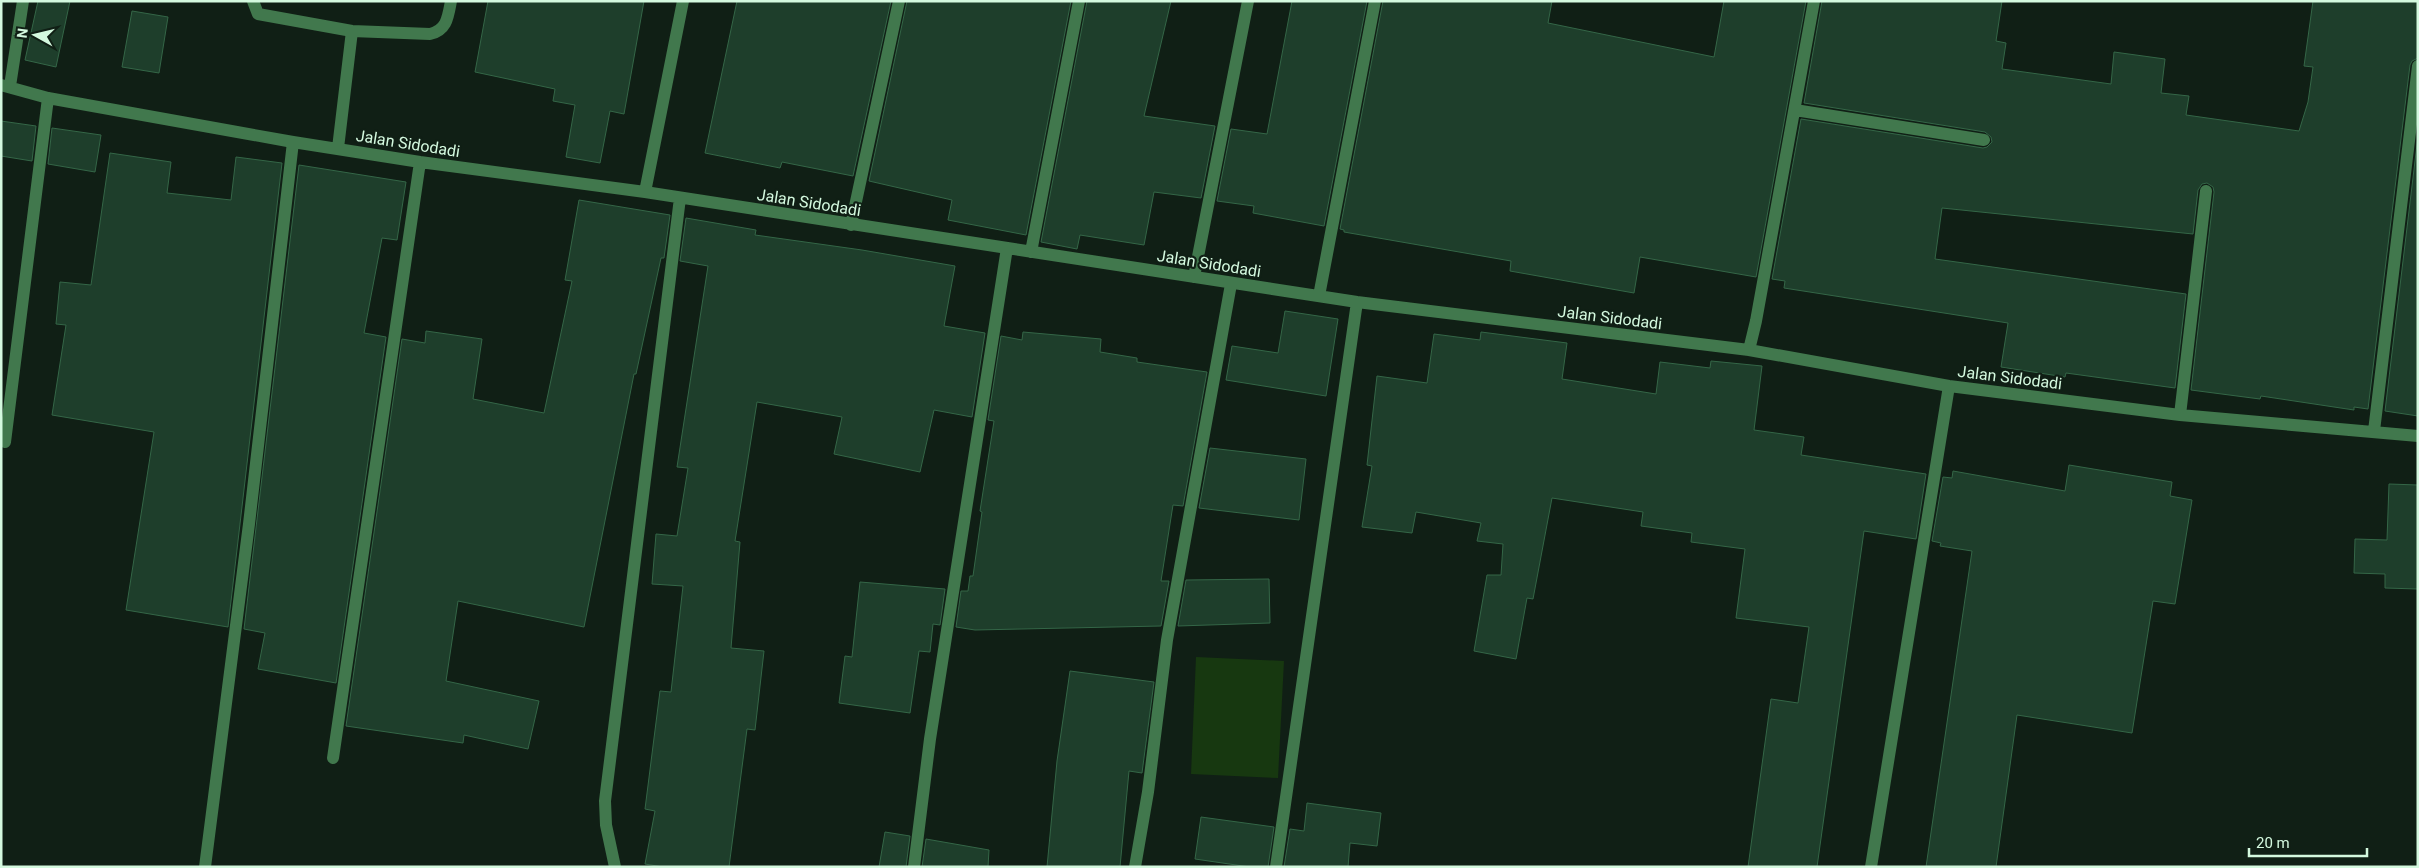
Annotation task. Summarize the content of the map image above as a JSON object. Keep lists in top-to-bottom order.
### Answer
{
  "streets": {
    "street": ["Jalan Sidodadi"]
  },
  "scale_bar": "20 m",
  "north": "left"
}
